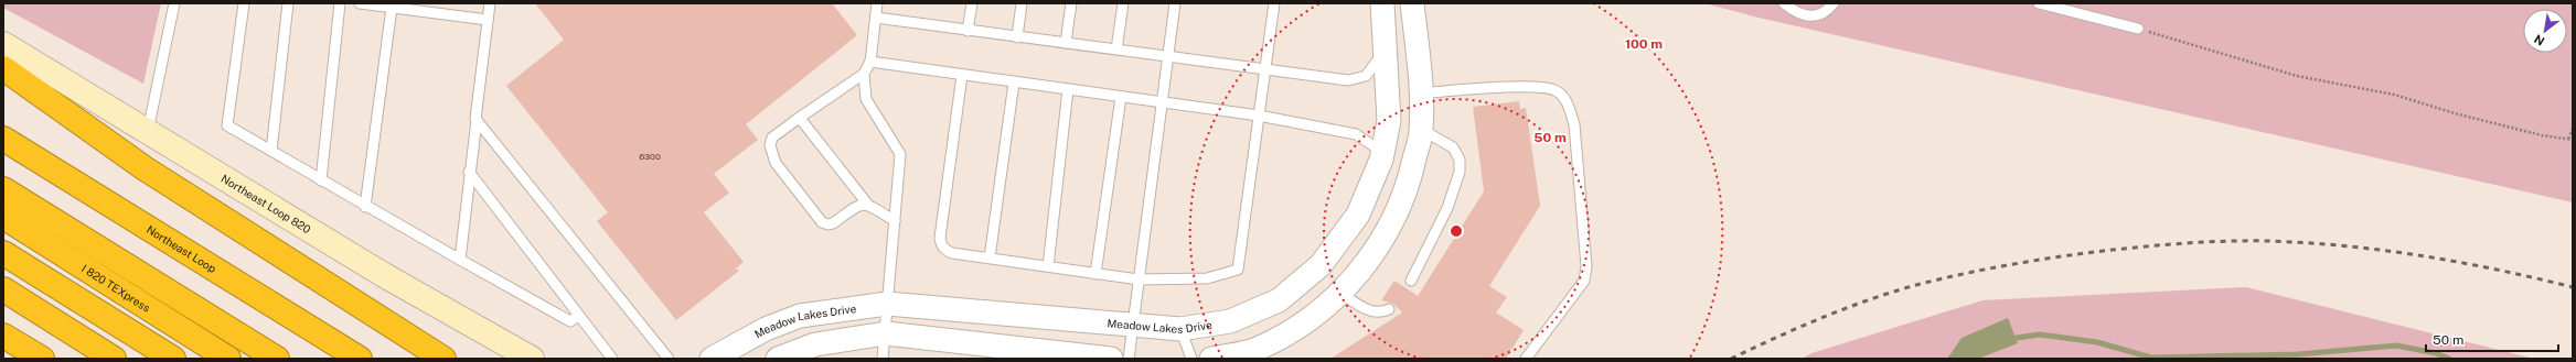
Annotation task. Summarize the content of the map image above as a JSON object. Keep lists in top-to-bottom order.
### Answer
{
  "streets": {
    "highway": ["Northeast Loop", "I 820 TEXpress"],
    "main road": ["Northeast Loop 820"],
    "street": ["Meadow Lakes Drive"]
  },
  "house_numbers": ["6300"],
  "scale_bar": "50 m",
  "north": "bottom left",
  "rings": ["100 m", "50 m"]
}
